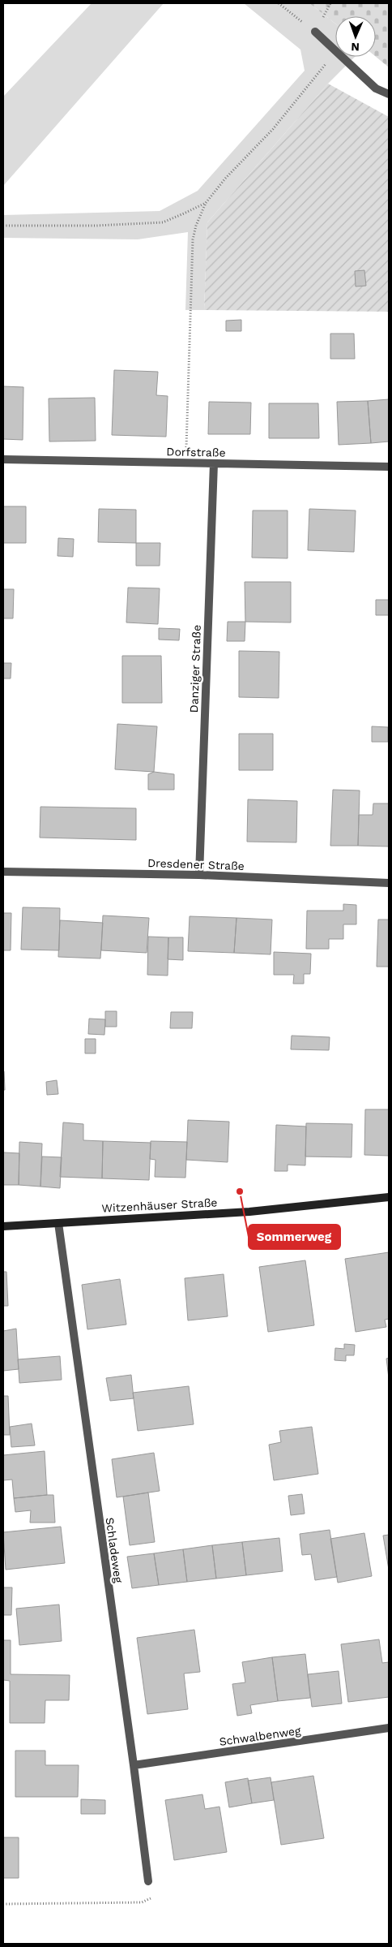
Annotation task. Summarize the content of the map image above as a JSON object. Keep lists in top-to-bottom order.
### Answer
{
  "streets": {
    "main road": ["Witzenhäuser Straße"],
    "street": [
      "Dorfstraße",
      "Danziger Straße",
      "Dresdener Straße",
      "Schladeweg",
      "Schwalbenweg"
    ]
  },
  "crossings": [
    ["Dorfstraße", "Danziger Straße"],
    ["Danziger Straße", "Dresdener Straße"],
    ["Witzenhäuser Straße", "Schladeweg"],
    ["Schladeweg", "Schwalbenweg"]
  ],
  "places": ["Sommerweg"],
  "north": "bottom"
}
